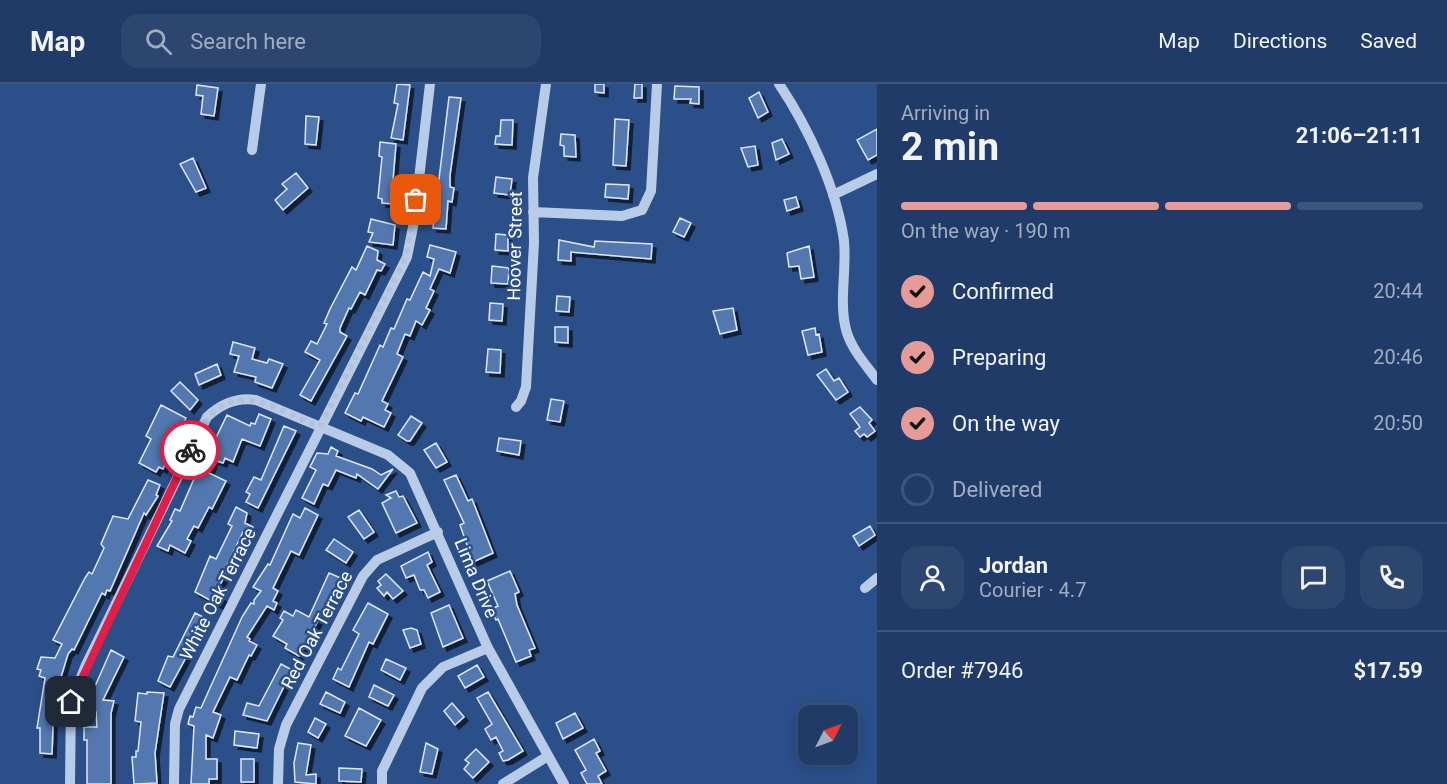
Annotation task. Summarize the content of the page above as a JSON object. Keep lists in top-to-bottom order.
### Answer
{
  "streets": {
    "street": [
      "Hoover Street",
      "Lima Drive",
      "White Oak Terrace",
      "Red Oak Terrace"
    ]
  },
  "crossings": [
    ["Lima Drive", "White Oak Terrace"],
    ["Lima Drive", "Red Oak Terrace"]
  ],
  "north": "top right",
  "page": {
    "header": "Map",
    "search": "Search here",
    "nav": ["Map", "Directions", "Saved"],
    "heading": ["2 min", "Arriving in", "21:06–21:11"],
    "panel": [
      "Jordan",
      "Courier · 4.7",
      "Order #7946",
      "$17.59"
    ],
    "bar": "On the way · 190 m",
    "list": [
      ["Confirmed", "20:44"],
      ["Preparing", "20:46"],
      ["On the way", "20:50"],
      "Delivered"
    ]
  }
}
